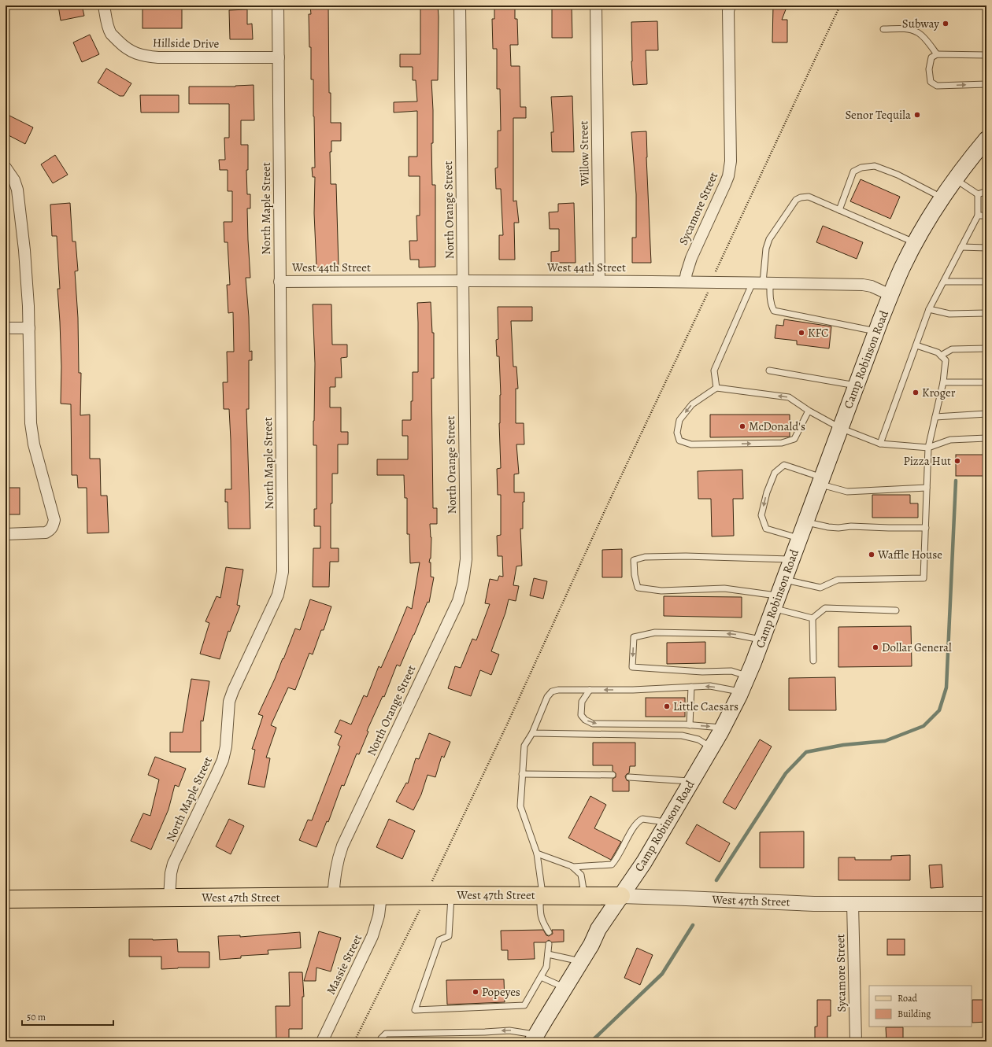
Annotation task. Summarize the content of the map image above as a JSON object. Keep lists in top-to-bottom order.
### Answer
{
  "streets": {
    "main road": ["Camp Robinson Road", "West 47th Street"],
    "street": [
      "Hillside Drive",
      "Willow Street",
      "North Maple Street",
      "Sycamore Street",
      "North Orange Street",
      "West 44th Street",
      "Massie Street"
    ]
  },
  "crossings": [
    ["Hillside Drive", "North Maple Street"],
    ["Willow Street", "West 44th Street"],
    ["North Maple Street", "West 44th Street"],
    ["North Maple Street", "West 47th Street"],
    ["Sycamore Street", "West 44th Street"],
    ["Sycamore Street", "West 47th Street"],
    ["North Orange Street", "West 44th Street"],
    ["North Orange Street", "West 47th Street"],
    ["West 44th Street", "Camp Robinson Road"],
    ["Camp Robinson Road", "West 47th Street"],
    ["West 47th Street", "Massie Street"]
  ],
  "places": [
    "Subway",
    "Senor Tequila",
    "KFC",
    "Kroger",
    "McDonald's",
    "Pizza Hut",
    "Waffle House",
    "Dollar General",
    "Little Caesars",
    "Popeyes"
  ],
  "legend": ["Road", "Building"],
  "scale_bar": "50 m"
}
